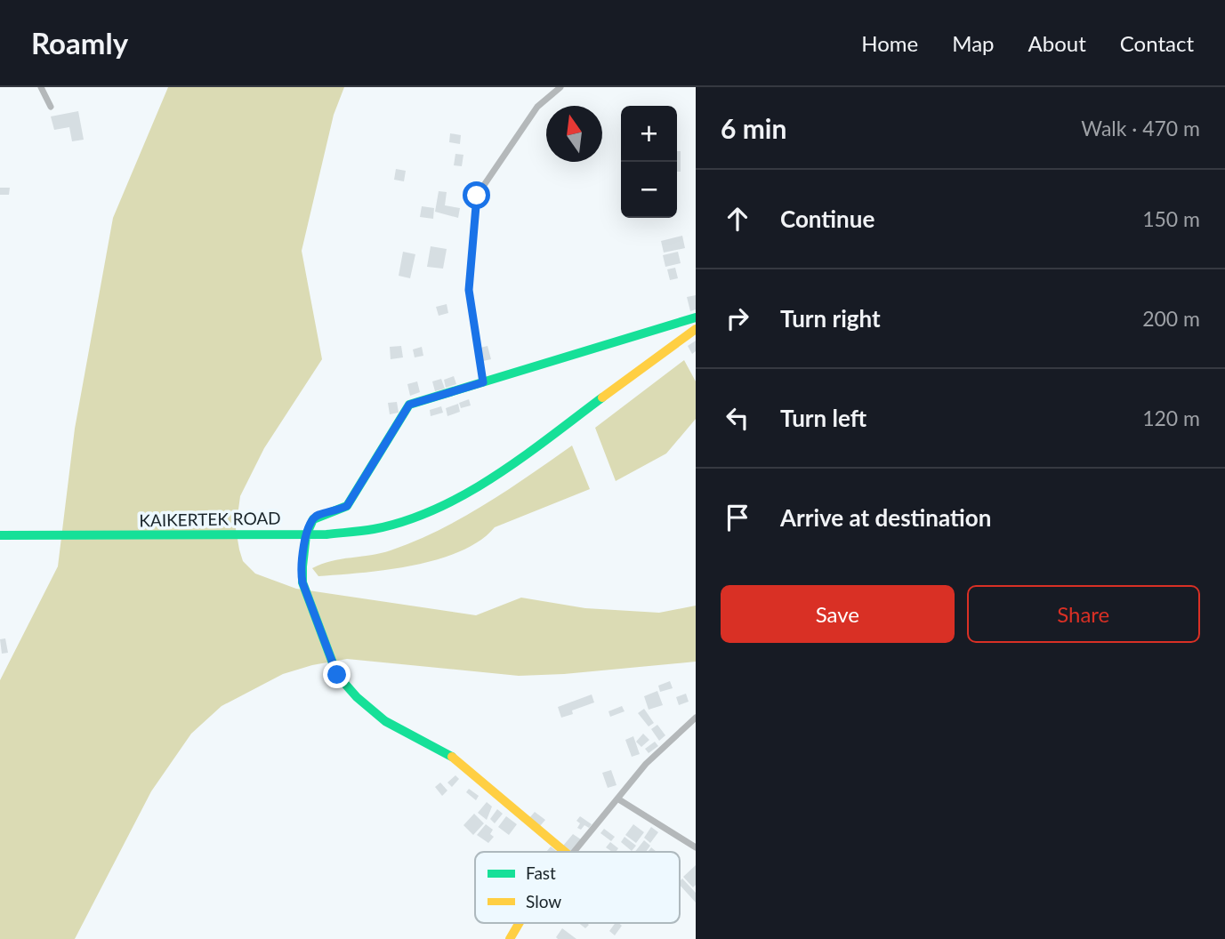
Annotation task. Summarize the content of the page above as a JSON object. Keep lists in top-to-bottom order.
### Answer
{
  "streets": {
    "street": ["KAIKERTEK ROAD"]
  },
  "legend": ["Fast", "Slow"],
  "north": "top",
  "page": {
    "header": "Roamly",
    "nav": [
      "Home",
      "Map",
      "About",
      "Contact"
    ],
    "heading": ["6 min", "Walk · 470 m"],
    "map_buttons": ["+", "−"],
    "list": [
      ["Continue", "150 m"],
      ["Turn right", "200 m"],
      ["Turn left", "120 m"],
      "Arrive at destination"
    ],
    "buttons": ["Save", "Share"]
  }
}
